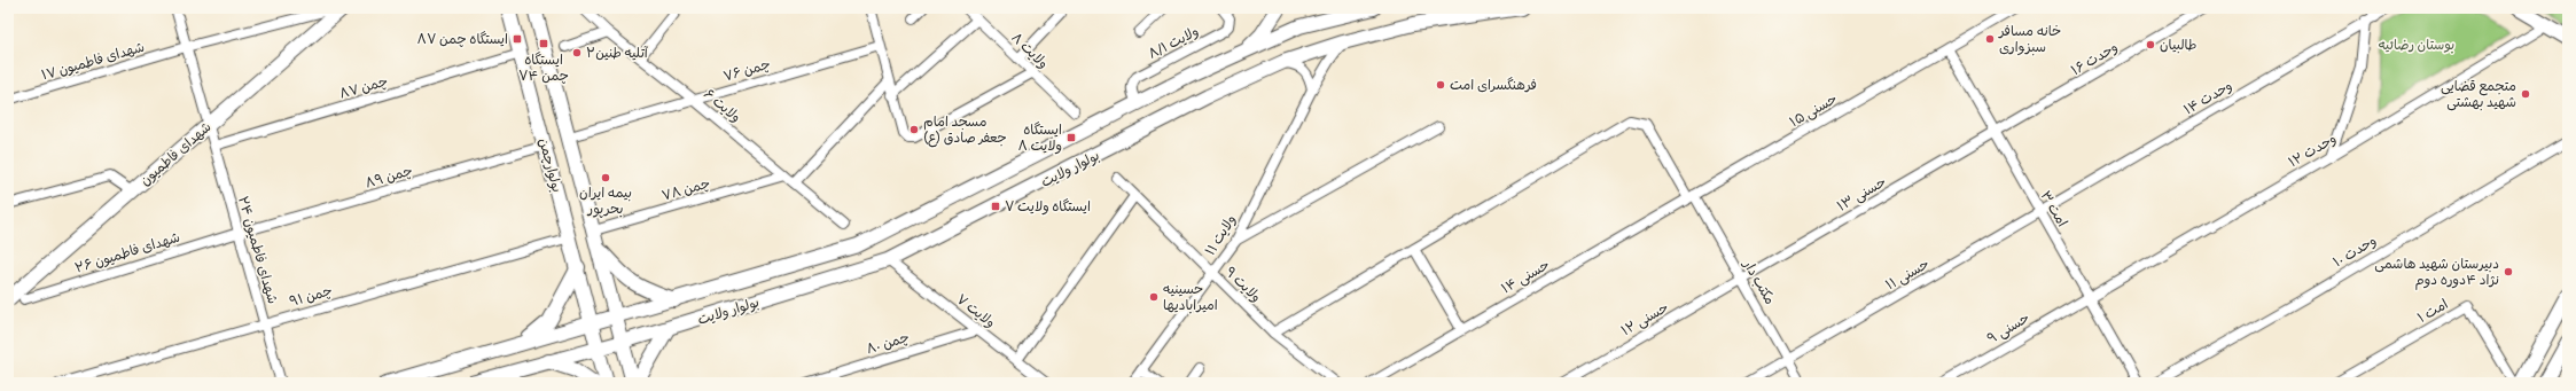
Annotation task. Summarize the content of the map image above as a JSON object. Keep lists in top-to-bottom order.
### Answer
{
  "streets": {
    "main road": ["شهدای فاطمیون", "بولوارچمن", "بولوار ولایت"],
    "street": [
      "ولایت ۸/۱",
      "ولایت ۸",
      "وحدت ۱۶",
      "شهدای فاطمیون ۱۷",
      "چمن ۷۶",
      "چمن ۸۷",
      "وحدت ۱۴",
      "ولایت ۶",
      "حسنی ۱۵",
      "وحدت ۱۲",
      "چمن ۸۹",
      "چمن ۷۸",
      "حسنی ۱۳",
      "امت ۳",
      "ولایت ۱۱",
      "شهدای فاطمیون ۲۴",
      "وحدت ۱۰",
      "شهدای فاطمیون ۲۶",
      "حسنی ۱۱",
      "حسنی ۱۴",
      "مکتب دار",
      "ولایت ۹",
      "چمن ۹۱",
      "ولایت ۷",
      "امت ۱",
      "حسنی ۱۲",
      "حسنی ۹",
      "چمن ۸۰"
    ]
  },
  "crossings": [
    ["ولایت ۸/۱", "بولوار ولایت"],
    ["وحدت ۱۶", "حسنی ۱۳"],
    ["وحدت ۱۶", "امت ۳"],
    ["چمن ۷۶", "ولایت ۶"],
    ["چمن ۷۶", "بولوارچمن"],
    ["چمن ۸۷", "بولوارچمن"],
    ["چمن ۸۷", "شهدای فاطمیون ۲۴"],
    ["وحدت ۱۴", "امت ۳"],
    ["وحدت ۱۴", "حسنی ۱۱"],
    ["ولایت ۶", "چمن ۷۸"],
    ["حسنی ۱۵", "امت ۳"],
    ["حسنی ۱۵", "حسنی ۱۴"],
    ["حسنی ۱۵", "مکتب دار"],
    ["وحدت ۱۲", "امت ۳"],
    ["وحدت ۱۲", "حسنی ۹"],
    ["شهدای فاطمیون", "شهدای فاطمیون ۲۴"],
    ["بولوارچمن", "بولوار ولایت"],
    ["بولوارچمن", "چمن ۸۹"],
    ["بولوارچمن", "چمن ۷۸"],
    ["بولوارچمن", "چمن ۹۱"],
    ["بولوار ولایت", "ولایت ۱۱"],
    ["بولوار ولایت", "ولایت ۷"],
    ["چمن ۸۹", "شهدای فاطمیون ۲۴"],
    ["چمن ۸۹", "شهدای فاطمیون ۲۶"],
    ["حسنی ۱۳", "امت ۳"],
    ["حسنی ۱۳", "مکتب دار"],
    ["حسنی ۱۳", "حسنی ۱۲"],
    ["امت ۳", "حسنی ۱۱"],
    ["امت ۳", "حسنی ۹"],
    ["ولایت ۱۱", "ولایت ۹"],
    ["شهدای فاطمیون ۲۴", "شهدای فاطمیون ۲۶"],
    ["شهدای فاطمیون ۲۴", "چمن ۹۱"],
    ["حسنی ۱۱", "مکتب دار"],
    ["حسنی ۱۴", "مکتب دار"],
    ["مکتب دار", "حسنی ۱۲"],
    ["ولایت ۷", "چمن ۸۰"]
  ],
  "parks": ["بوستان رضائیه"],
  "places": {
    "transit": [
      "ایستگاه چمن ۸۷",
      "ایستگاه چمن ۷۴",
      "ایستگاه ولایت ۸",
      "ایستگاه ولایت ۷"
    ],
    "other": [
      "خانه مسافر سبزواری",
      "طالبیان",
      "آتلیه طنین۲",
      "فرهنگسرای امت",
      "متجمع قضایی شهید بهشتی",
      "مسجد امام جعفر صادق (ع)",
      "بيمه ايران بحرپور",
      "دبیرستان شهید هاشمی نژاد ۴دوره دوم",
      "حسینیه امیرابادیها"
    ]
  }
}
